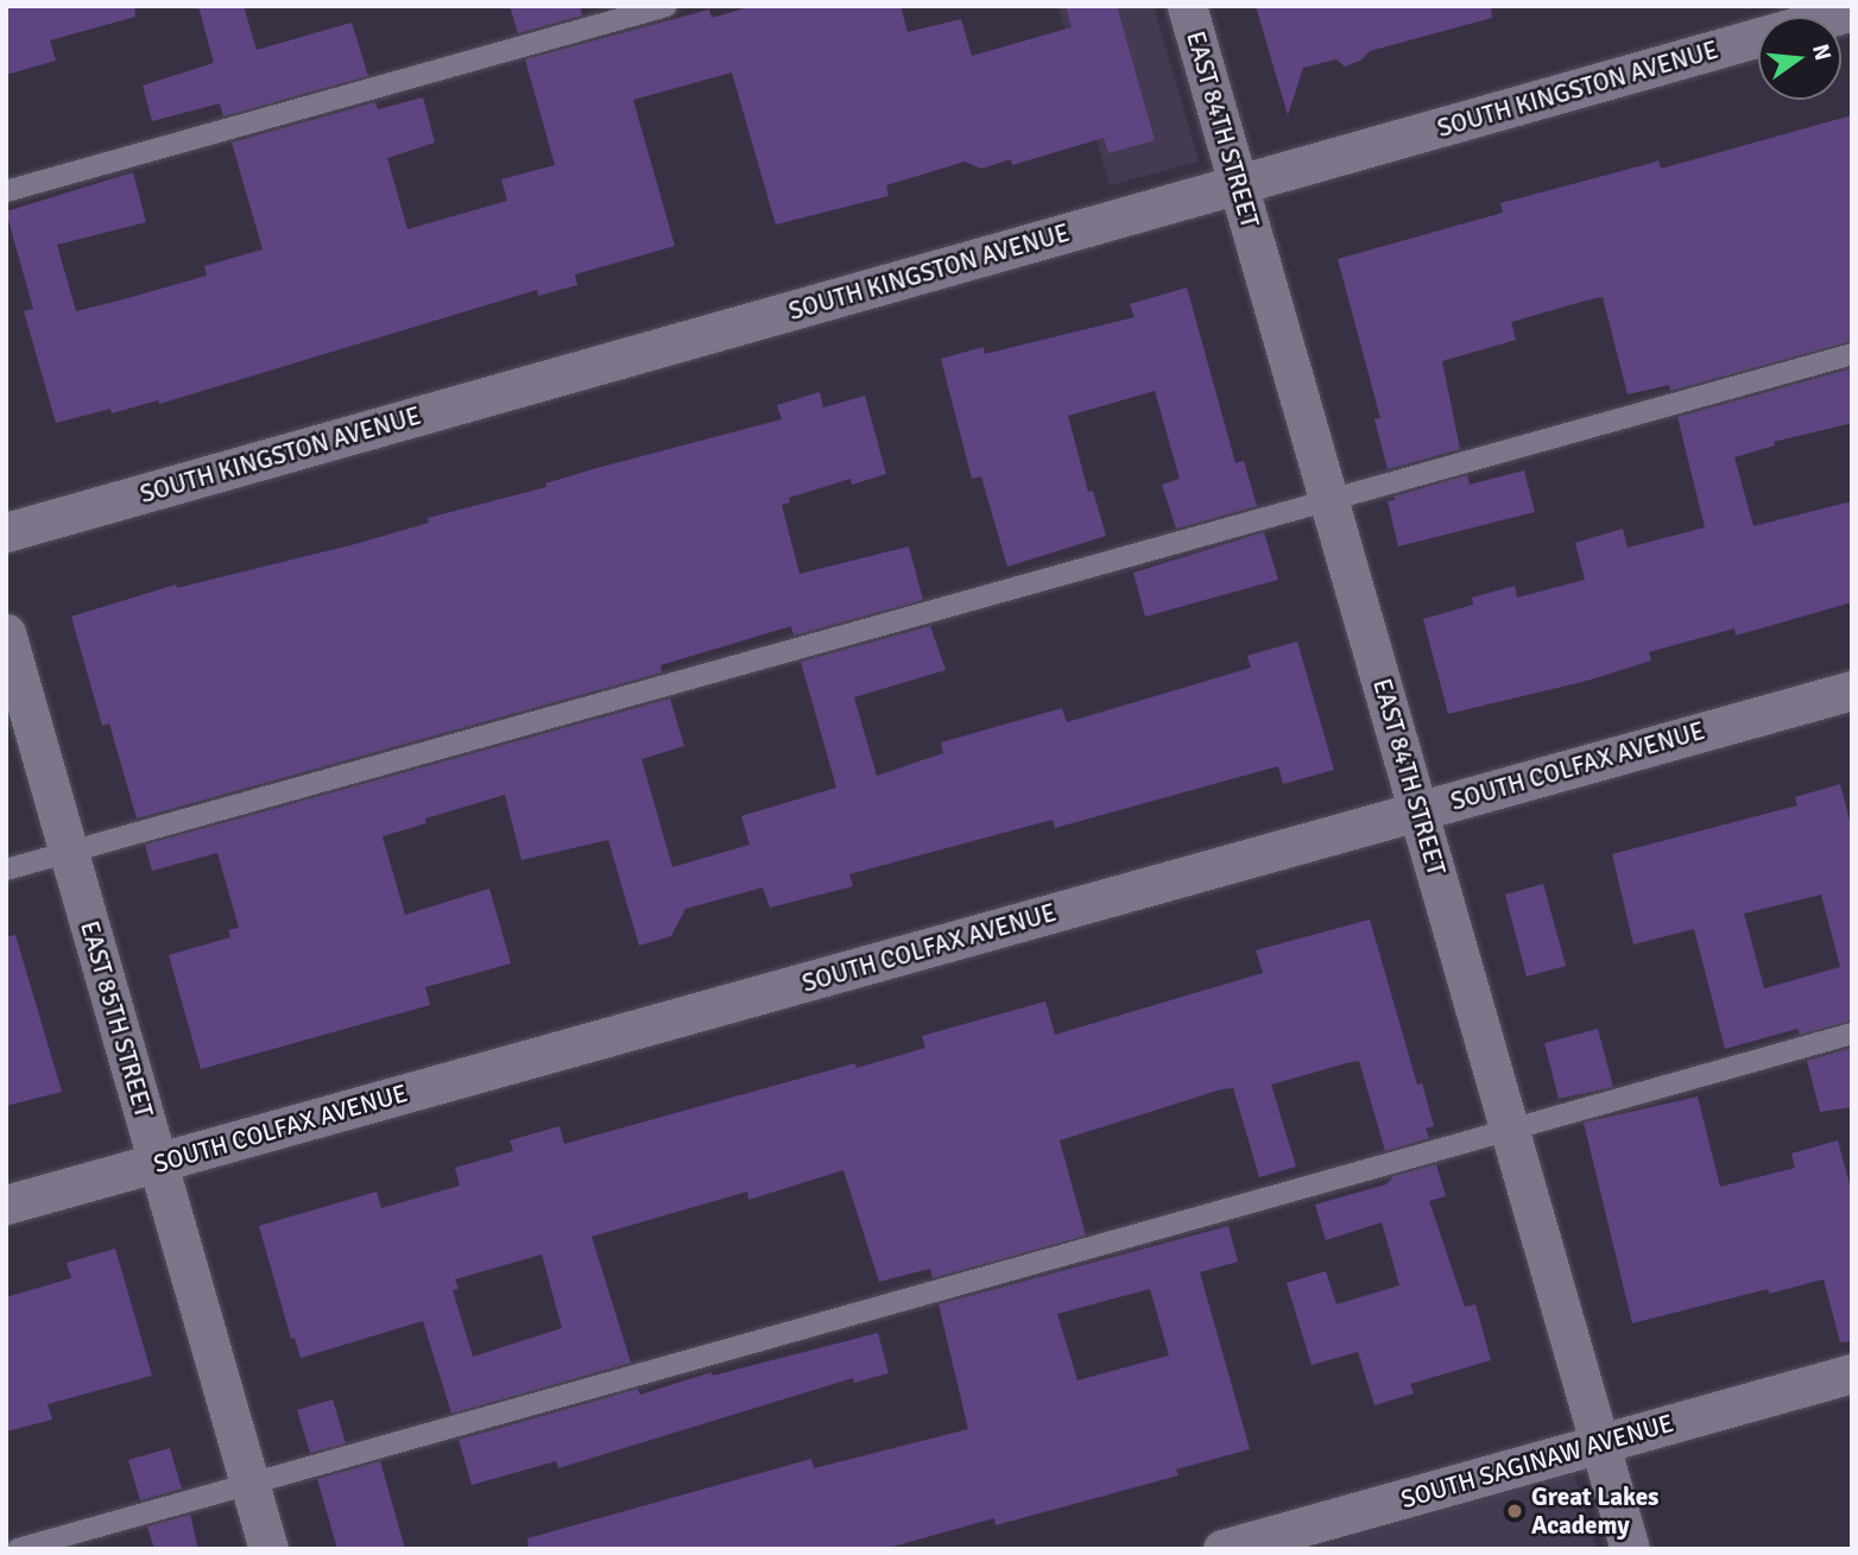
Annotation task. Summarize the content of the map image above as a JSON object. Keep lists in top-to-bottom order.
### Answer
{
  "streets": {
    "street": [
      "SOUTH KINGSTON AVENUE",
      "EAST 84TH STREET",
      "SOUTH COLFAX AVENUE",
      "EAST 85TH STREET",
      "SOUTH SAGINAW AVENUE"
    ]
  },
  "crossings": [
    ["SOUTH KINGSTON AVENUE", "EAST 84TH STREET"],
    ["EAST 84TH STREET", "SOUTH COLFAX AVENUE"],
    ["EAST 84TH STREET", "SOUTH SAGINAW AVENUE"],
    ["SOUTH COLFAX AVENUE", "EAST 85TH STREET"]
  ],
  "places": ["Great Lakes Academy"],
  "north": "right"
}
